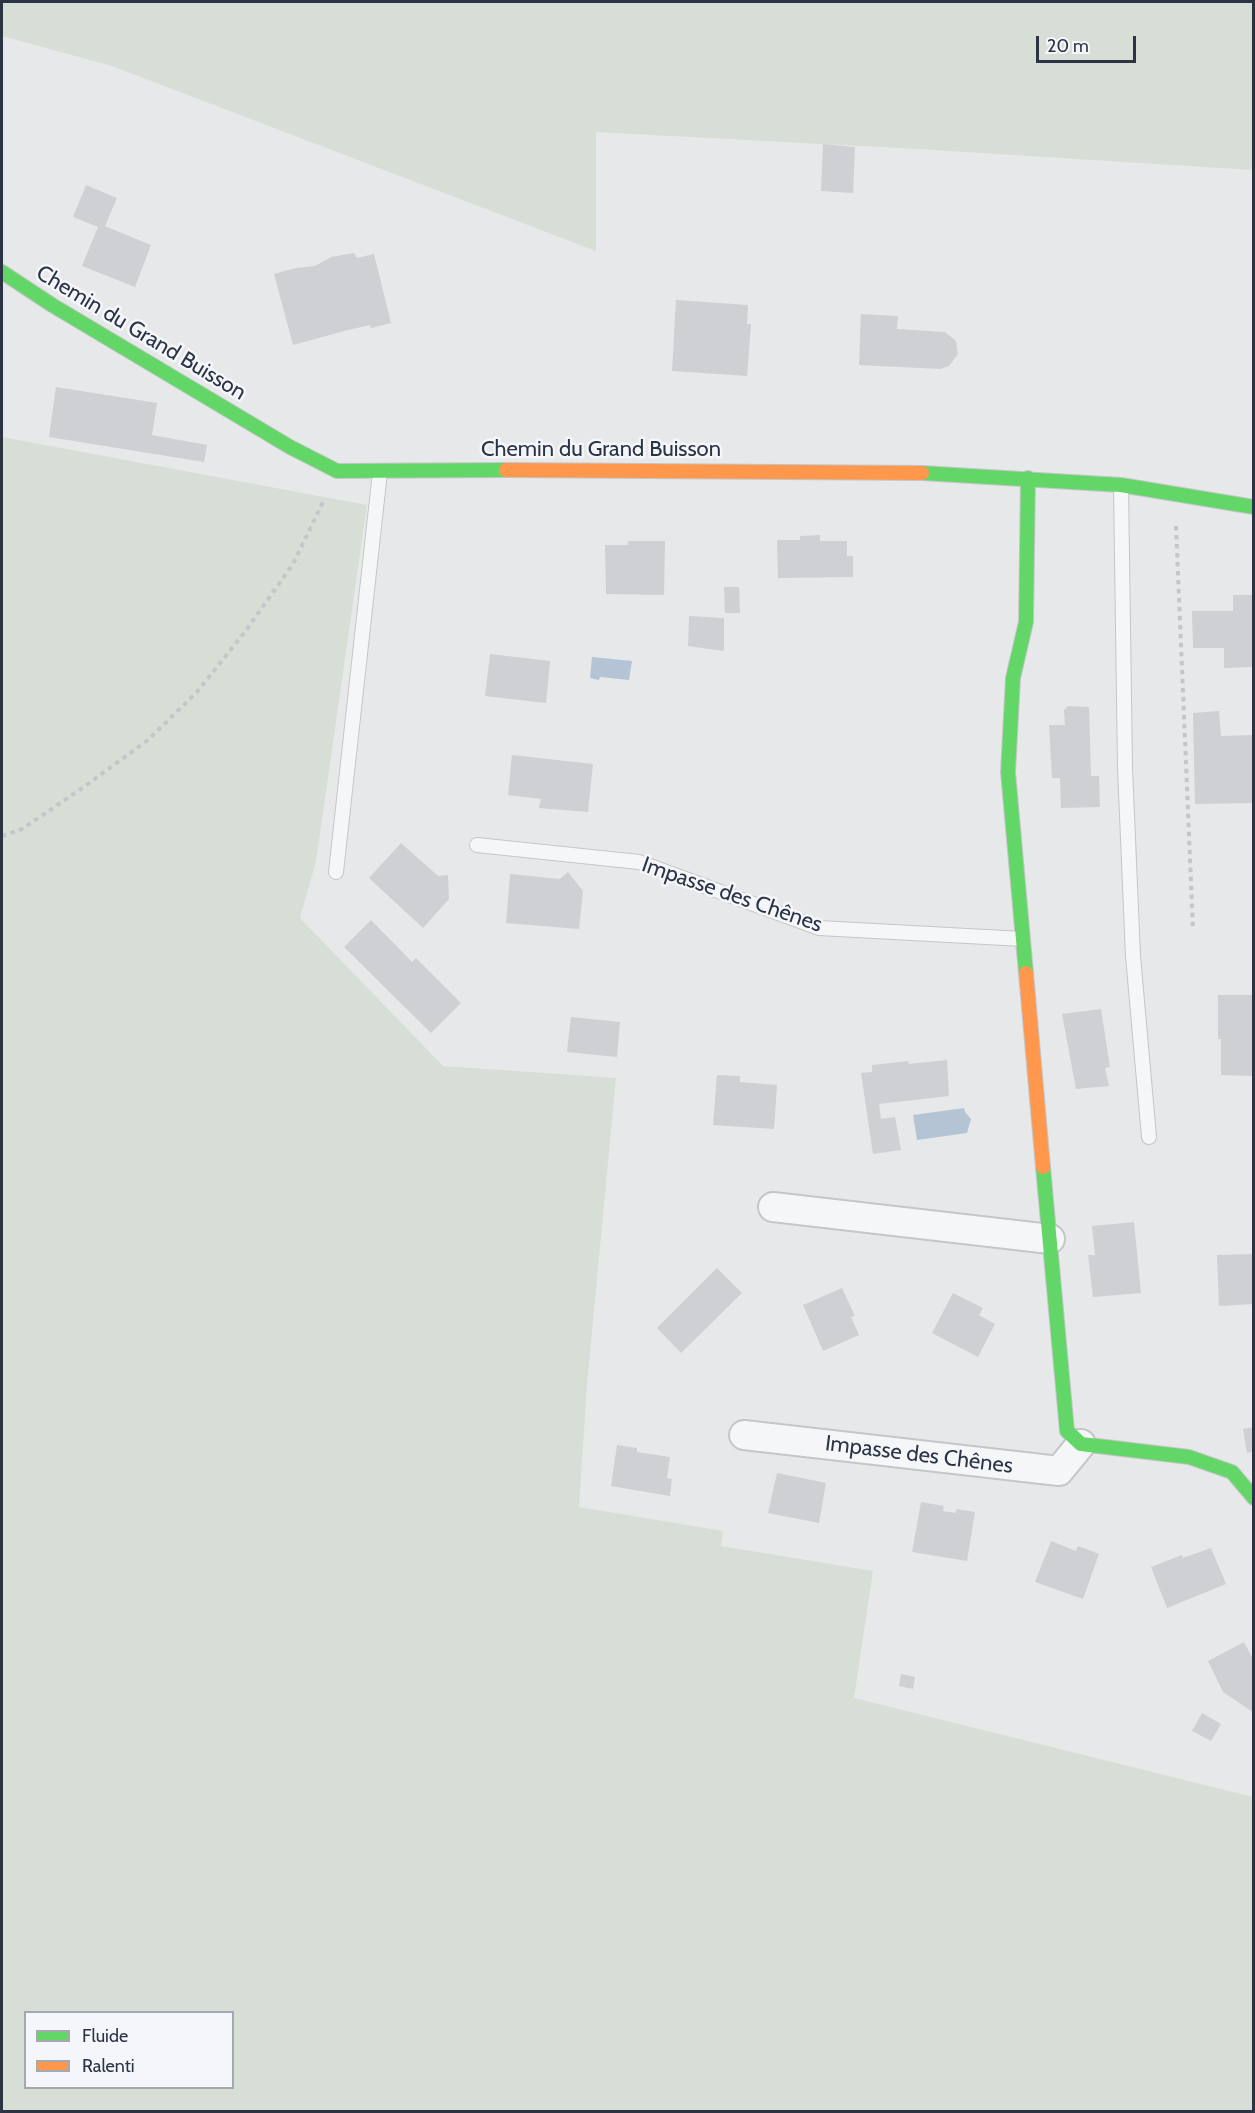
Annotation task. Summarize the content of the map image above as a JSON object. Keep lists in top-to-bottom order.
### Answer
{
  "streets": {
    "street": ["Chemin du Grand Buisson", "Impasse des Chênes"]
  },
  "legend": ["Fluide", "Ralenti"],
  "scale_bar": "20 m"
}
